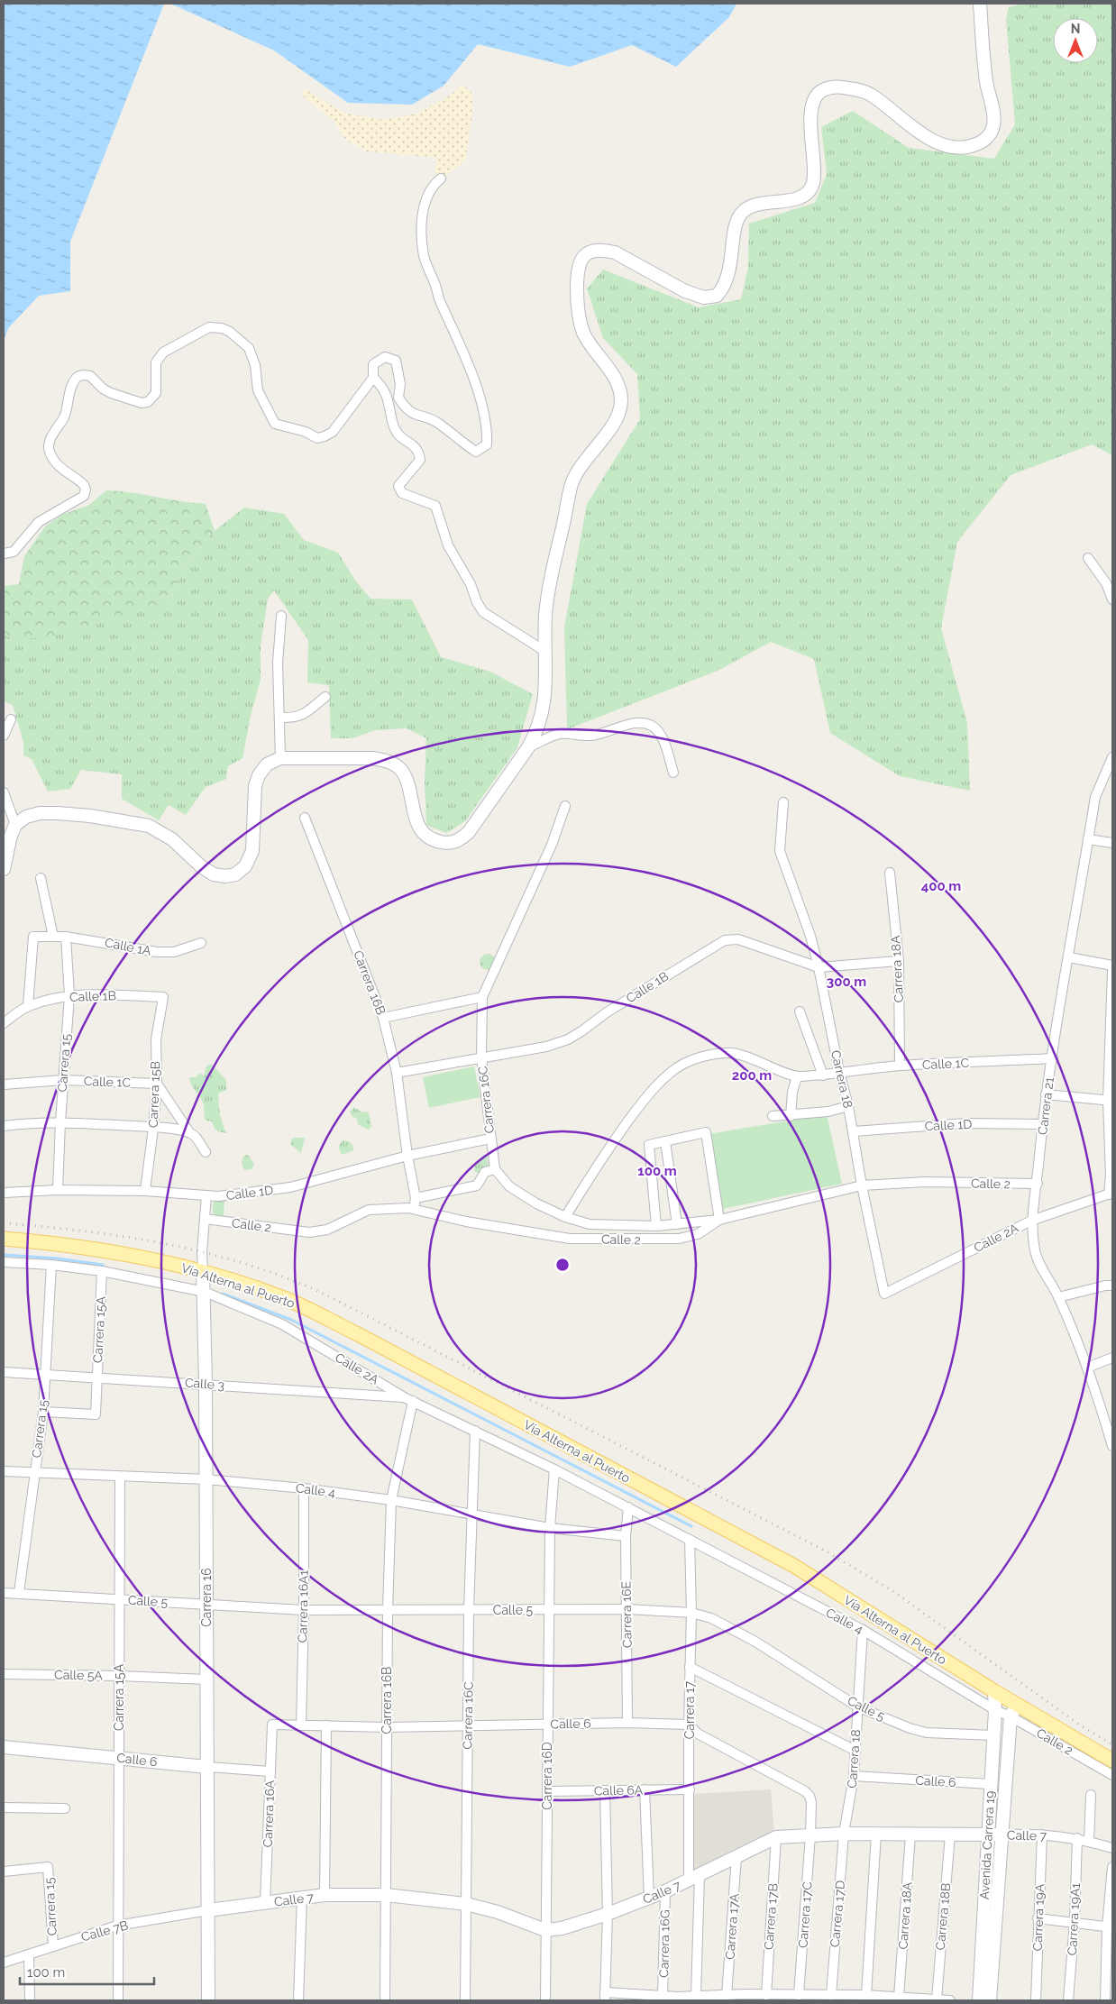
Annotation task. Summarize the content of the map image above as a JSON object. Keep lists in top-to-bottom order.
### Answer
{
  "streets": {
    "main road": ["Vía Alterna al Puerto"],
    "street": [
      "Calle 1A",
      "Carrera 18A",
      "Carrera 16B",
      "Calle 1B",
      "Carrera 15",
      "Calle 1C",
      "Carrera 18",
      "Carrera 15B",
      "Carrera 16C",
      "Carrera 21",
      "Calle 1D",
      "Calle 2",
      "Calle 2A",
      "Carrera 15A",
      "Calle 3",
      "Calle 4",
      "Carrera 16",
      "Calle 5",
      "Carrera 16A1",
      "Carrera 16E",
      "Calle 5A",
      "Carrera 17",
      "Calle 6",
      "Carrera 16D",
      "Calle 6A",
      "Carrera 16A",
      "Calle 7",
      "Avenida Carrera 19",
      "Carrera 17D",
      "Carrera 17C",
      "Carrera 17B",
      "Carrera 18B",
      "Carrera 19A",
      "Carrera 19A1",
      "Carrera 17A",
      "Calle 7B",
      "Carrera 16G"
    ]
  },
  "crossings": [
    ["Calle 1A", "Calle 1B"],
    ["Calle 1A", "Carrera 15"],
    ["Carrera 18A", "Calle 1B"],
    ["Carrera 18A", "Calle 1C"],
    ["Carrera 18A", "Calle 7"],
    ["Carrera 16B", "Calle 1B"],
    ["Carrera 16B", "Calle 1D"],
    ["Carrera 16B", "Calle 2"],
    ["Carrera 16B", "Calle 2A"],
    ["Carrera 16B", "Calle 3"],
    ["Carrera 16B", "Calle 4"],
    ["Carrera 16B", "Calle 5"],
    ["Carrera 16B", "Calle 6"],
    ["Carrera 16B", "Calle 7"],
    ["Calle 1B", "Carrera 15"],
    ["Calle 1B", "Carrera 18"],
    ["Calle 1B", "Carrera 15B"],
    ["Calle 1B", "Carrera 16C"],
    ["Carrera 15", "Calle 1C"],
    ["Carrera 15", "Calle 1D"],
    ["Carrera 15", "Calle 2A"],
    ["Carrera 15", "Carrera 15A"],
    ["Carrera 15", "Calle 3"],
    ["Carrera 15", "Calle 4"],
    ["Carrera 15", "Calle 5"],
    ["Carrera 15", "Calle 7B"],
    ["Calle 1C", "Carrera 18"],
    ["Calle 1C", "Carrera 15B"],
    ["Calle 1C", "Carrera 21"],
    ["Carrera 18", "Calle 1D"],
    ["Carrera 18", "Calle 2"],
    ["Carrera 18", "Calle 2A"],
    ["Carrera 18", "Calle 4"],
    ["Carrera 18", "Calle 5"],
    ["Carrera 18", "Calle 6"],
    ["Carrera 18", "Calle 7"],
    ["Carrera 18", "Carrera 17D"],
    ["Carrera 15B", "Calle 1D"],
    ["Carrera 16C", "Calle 1D"],
    ["Carrera 16C", "Calle 2A"],
    ["Carrera 16C", "Calle 4"],
    ["Carrera 16C", "Calle 5"],
    ["Carrera 16C", "Calle 6"],
    ["Carrera 16C", "Calle 7"],
    ["Carrera 21", "Calle 1D"],
    ["Carrera 21", "Calle 2"],
    ["Carrera 21", "Calle 2A"],
    ["Calle 1D", "Carrera 16"],
    ["Calle 2", "Vía Alterna al Puerto"],
    ["Calle 2", "Calle 4"],
    ["Calle 2", "Carrera 16"],
    ["Calle 2", "Avenida Carrera 19"],
    ["Calle 2A", "Vía Alterna al Puerto"],
    ["Calle 2A", "Carrera 15A"],
    ["Calle 2A", "Calle 3"],
    ["Calle 2A", "Calle 4"],
    ["Calle 2A", "Carrera 16"],
    ["Calle 2A", "Carrera 16E"],
    ["Calle 2A", "Carrera 17"],
    ["Calle 2A", "Carrera 16D"],
    ["Vía Alterna al Puerto", "Carrera 16"],
    ["Vía Alterna al Puerto", "Avenida Carrera 19"],
    ["Carrera 15A", "Calle 3"],
    ["Carrera 15A", "Calle 4"],
    ["Carrera 15A", "Calle 5"],
    ["Carrera 15A", "Calle 5A"],
    ["Carrera 15A", "Calle 6"],
    ["Carrera 15A", "Calle 7B"],
    ["Calle 3", "Carrera 16"],
    ["Calle 4", "Carrera 16"],
    ["Calle 4", "Carrera 16A1"],
    ["Calle 4", "Carrera 16E"],
    ["Calle 4", "Carrera 17"],
    ["Calle 4", "Carrera 16D"],
    ["Calle 4", "Avenida Carrera 19"],
    ["Carrera 16", "Calle 5"],
    ["Carrera 16", "Calle 5A"],
    ["Carrera 16", "Calle 6"],
    ["Carrera 16", "Calle 7"],
    ["Carrera 16", "Calle 7B"],
    ["Calle 5", "Carrera 16A1"],
    ["Calle 5", "Carrera 16E"],
    ["Calle 5", "Carrera 17"],
    ["Calle 5", "Carrera 16D"],
    ["Calle 5", "Avenida Carrera 19"],
    ["Carrera 16A1", "Calle 6"],
    ["Carrera 16E", "Calle 6"],
    ["Carrera 17", "Calle 6"],
    ["Carrera 17", "Calle 6A"],
    ["Carrera 17", "Calle 7"],
    ["Calle 6", "Carrera 16D"],
    ["Calle 6", "Carrera 16A"],
    ["Calle 6", "Avenida Carrera 19"],
    ["Carrera 16D", "Calle 6A"],
    ["Carrera 16D", "Calle 7"],
    ["Carrera 16A", "Calle 7"],
    ["Calle 7", "Avenida Carrera 19"],
    ["Calle 7", "Carrera 17D"],
    ["Calle 7", "Carrera 17C"],
    ["Calle 7", "Carrera 17B"],
    ["Calle 7", "Carrera 18B"],
    ["Calle 7", "Carrera 19A"],
    ["Calle 7", "Carrera 19A1"],
    ["Calle 7", "Carrera 17A"],
    ["Calle 7", "Calle 7B"],
    ["Calle 7", "Carrera 16G"]
  ],
  "scale_bar": "100 m",
  "north": "top",
  "rings": [
    "400 m",
    "300 m",
    "200 m",
    "100 m"
  ]
}
